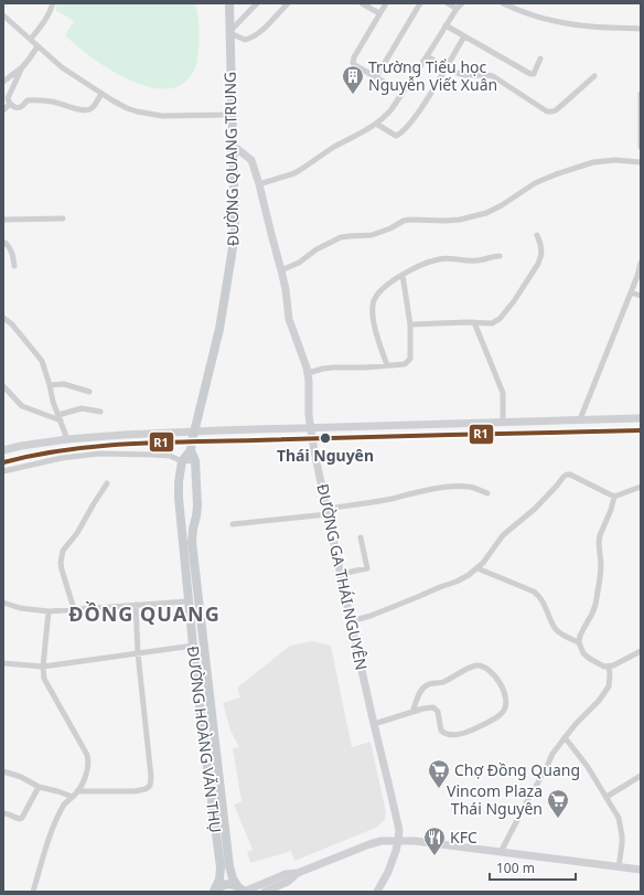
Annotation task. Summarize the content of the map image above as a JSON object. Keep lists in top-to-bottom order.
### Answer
{
  "streets": {
    "main road": ["ĐƯỜNG QUANG TRUNG", "ĐƯỜNG HOÀNG VĂN THỤ"],
    "street": ["ĐƯỜNG GA THÁI NGUYÊN"]
  },
  "crossings": [
    ["ĐƯỜNG QUANG TRUNG", "ĐƯỜNG GA THÁI NGUYÊN"],
    ["ĐƯỜNG QUANG TRUNG", "ĐƯỜNG HOÀNG VĂN THỤ"]
  ],
  "districts": ["ĐỒNG QUANG"],
  "places": {
    "building": ["Trường Tiểu học Nguyễn Viết Xuân"],
    "other": ["Thái Nguyên"],
    "supermarket": ["Chợ Đồng Quang", "Vincom Plaza Thái Nguyên"],
    "restaurant": ["KFC"]
  },
  "lines": ["transit line R1"],
  "scale_bar": "100 m"
}
